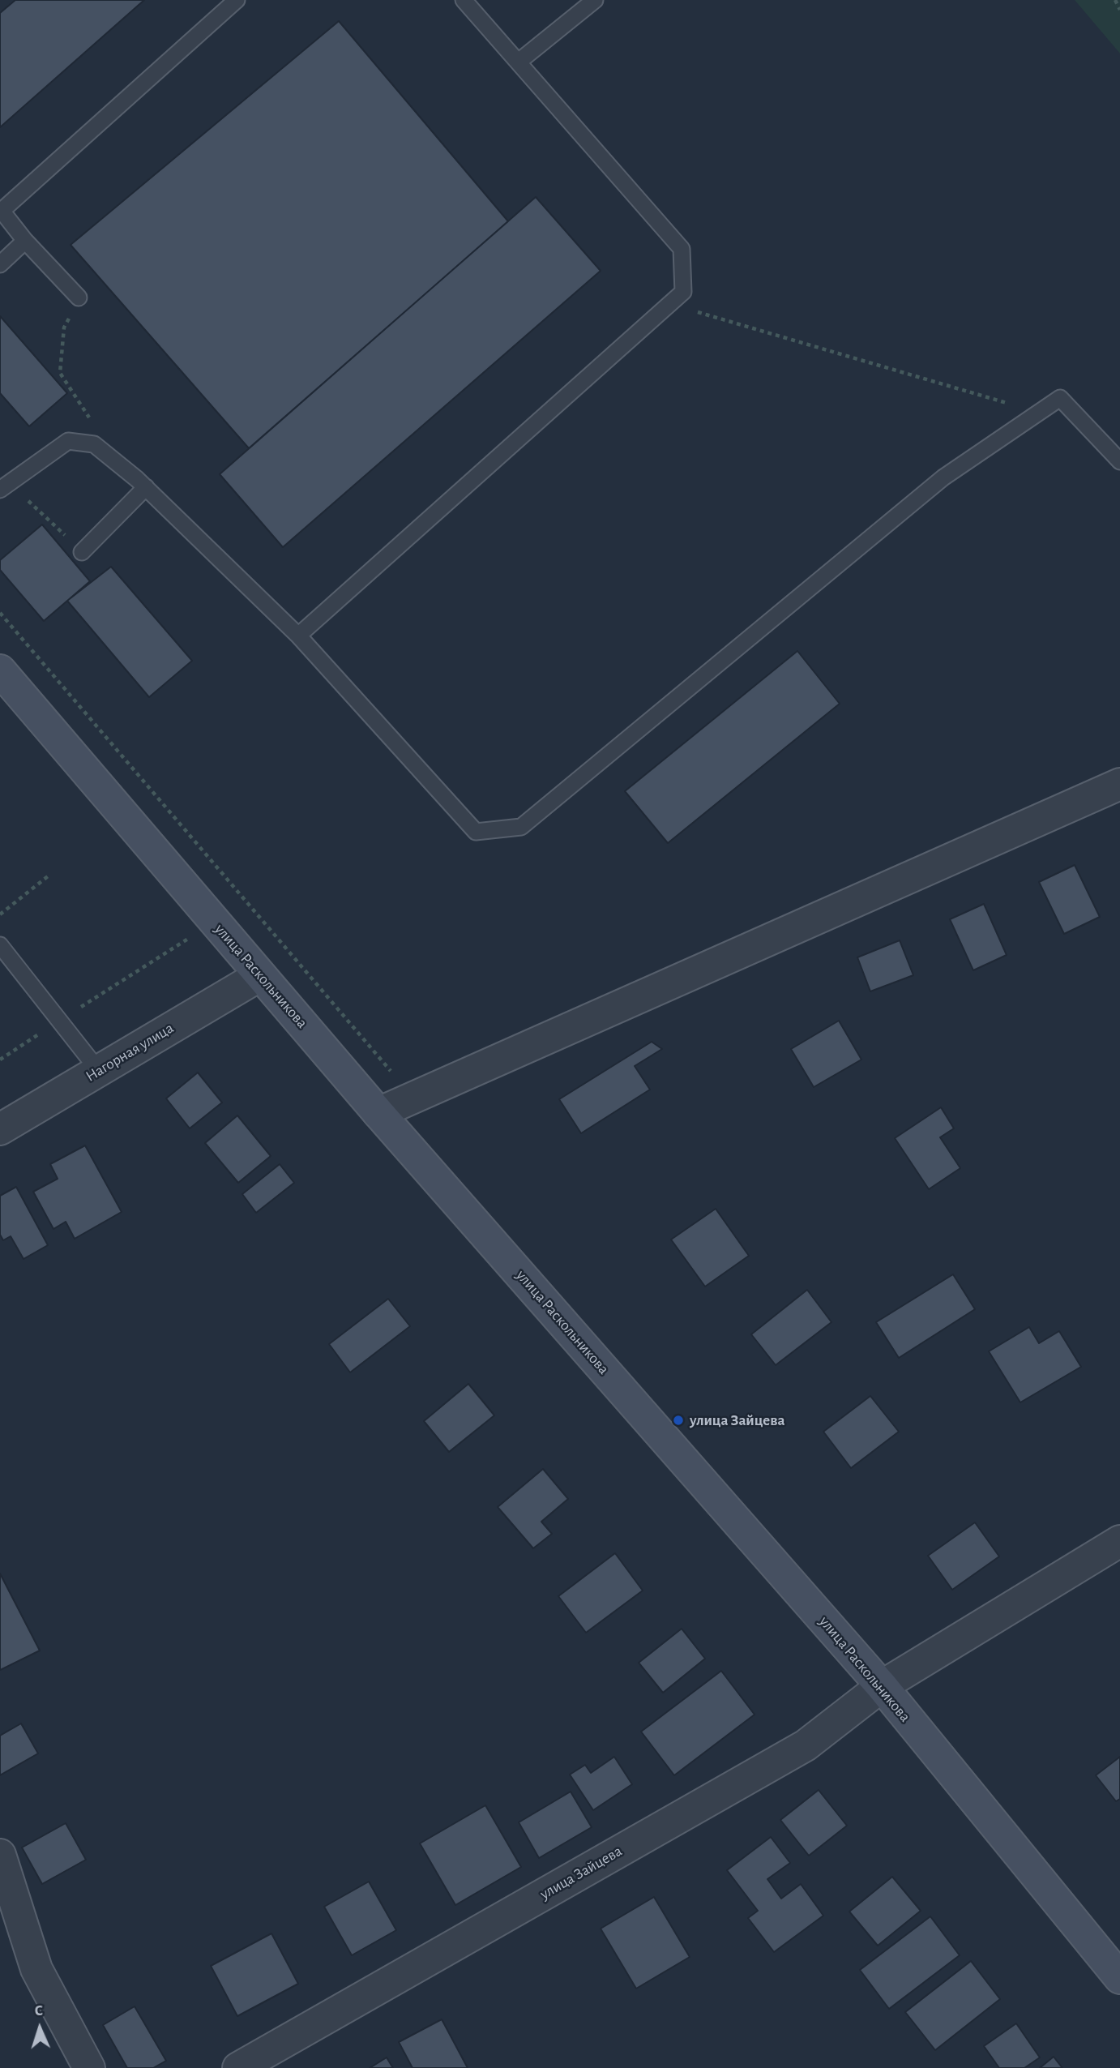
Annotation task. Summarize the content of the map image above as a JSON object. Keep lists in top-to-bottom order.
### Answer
{
  "streets": {
    "main road": ["улица Раскольникова"],
    "street": ["Нагорная улица", "улица Зайцева"]
  },
  "crossings": [
    ["улица Раскольникова", "Нагорная улица"],
    ["улица Раскольникова", "улица Зайцева"]
  ],
  "places": ["улица Зайцева"],
  "north": "top"
}
